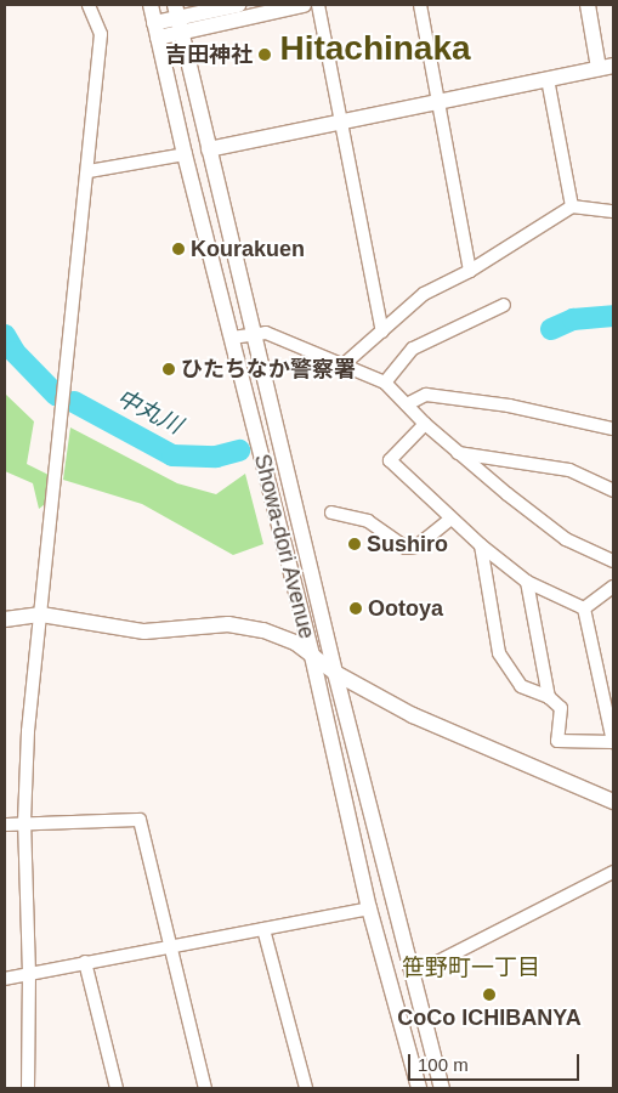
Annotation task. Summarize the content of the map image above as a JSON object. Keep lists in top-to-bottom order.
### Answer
{
  "streets": {
    "street": ["Showa-dori Avenue"]
  },
  "districts": ["Hitachinaka", "笹野町一丁目"],
  "water": ["中丸川"],
  "places": [
    "吉田神社",
    "Kourakuen",
    "ひたちなか警察署",
    "Sushiro",
    "Ootoya",
    "CoCo ICHIBANYA"
  ],
  "scale_bar": "100 m"
}
